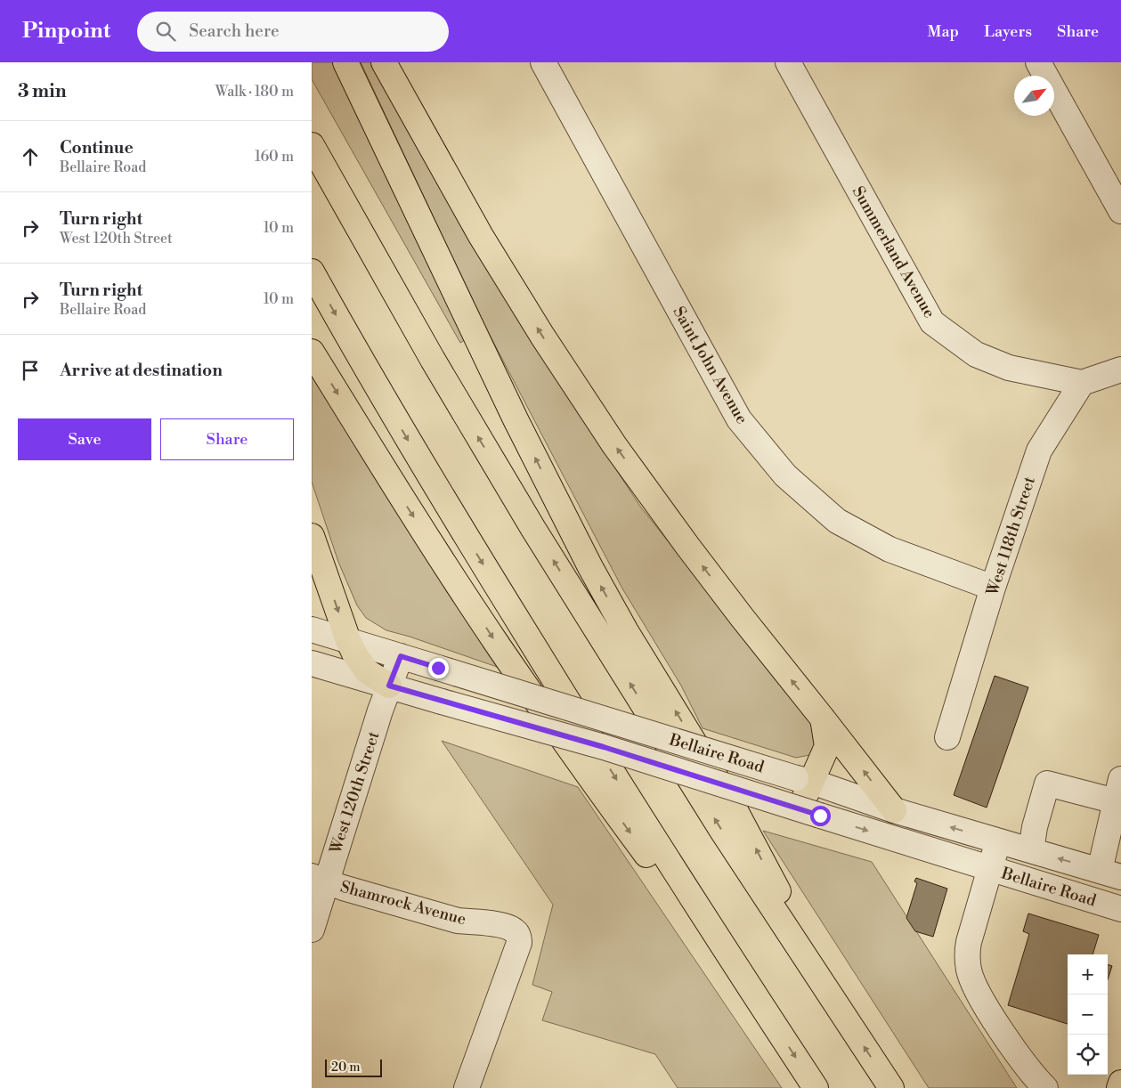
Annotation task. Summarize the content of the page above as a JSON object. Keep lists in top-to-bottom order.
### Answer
{
  "streets": {
    "street": [
      "Summerland Avenue",
      "Saint John Avenue",
      "West 118th Street",
      "Bellaire Road",
      "West 120th Street",
      "Shamrock Avenue"
    ]
  },
  "crossings": [
    ["Summerland Avenue", "West 118th Street"],
    ["Saint John Avenue", "West 118th Street"],
    ["Bellaire Road", "West 120th Street"],
    ["West 120th Street", "Shamrock Avenue"]
  ],
  "scale_bar": "20 m",
  "north": "top right",
  "page": {
    "header": "Pinpoint",
    "search": "Search here",
    "nav": ["Map", "Layers", "Share"],
    "heading": ["3 min", "Walk · 180 m"],
    "list": [
      ["Continue", "Bellaire Road", "160 m"],
      ["Turn right", "West 120th Street", "10 m"],
      ["Turn right", "Bellaire Road", "10 m"],
      "Arrive at destination"
    ],
    "buttons": ["Save", "Share"],
    "map_buttons": ["+", "−"],
    "scale": "20 m"
  }
}
